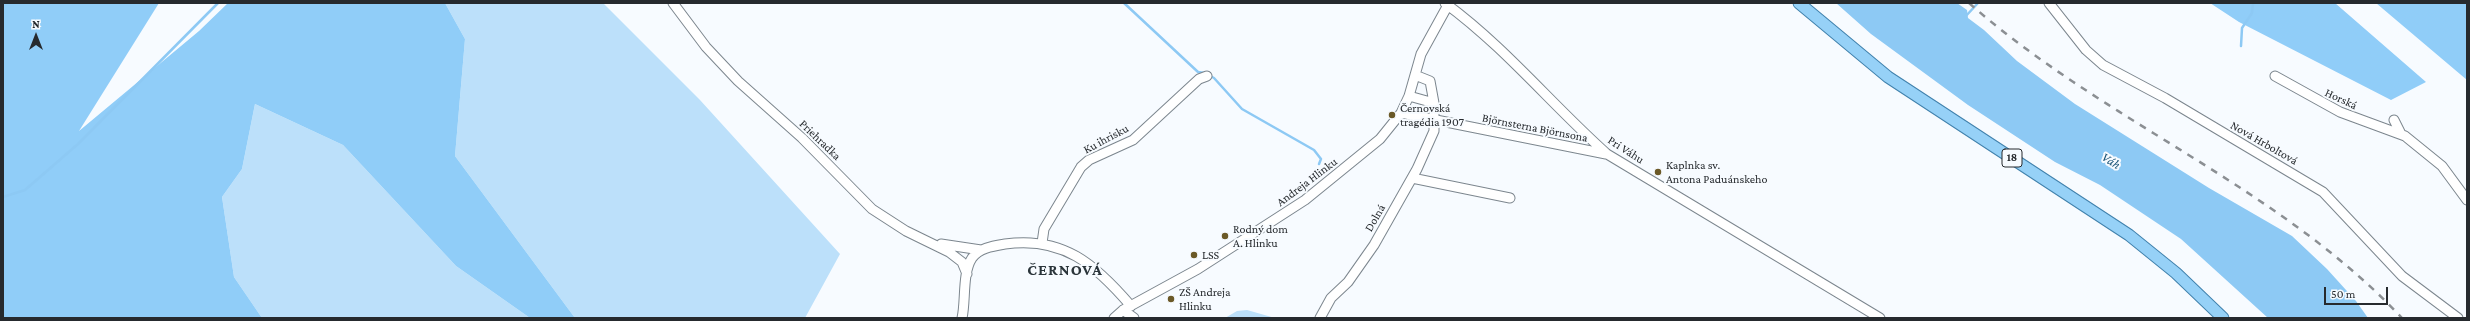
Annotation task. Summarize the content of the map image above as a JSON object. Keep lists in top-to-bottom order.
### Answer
{
  "streets": {
    "main road": ["18"],
    "street": [
      "Horská",
      "Björnsterna Björnsona",
      "Ku ihrisku",
      "Priehradka",
      "Nová Hrboltová",
      "Pri Váhu",
      "Andreja Hlinku",
      "Dolná"
    ]
  },
  "crossings": [
    ["Björnsterna Björnsona", "Pri Váhu"],
    ["Björnsterna Björnsona", "Andreja Hlinku"],
    ["Björnsterna Björnsona", "Dolná"],
    ["Pri Váhu", "Andreja Hlinku"],
    ["Andreja Hlinku", "Dolná"]
  ],
  "districts": ["ČERNOVÁ"],
  "water": ["Váh"],
  "places": [
    "Černovská tragédia 1907",
    "Kaplnka sv. Antona Paduánskeho",
    "Rodný dom A. Hlinku",
    "LSS",
    "ZŠ Andreja Hlinku"
  ],
  "scale_bar": "50 m",
  "north": "top"
}
